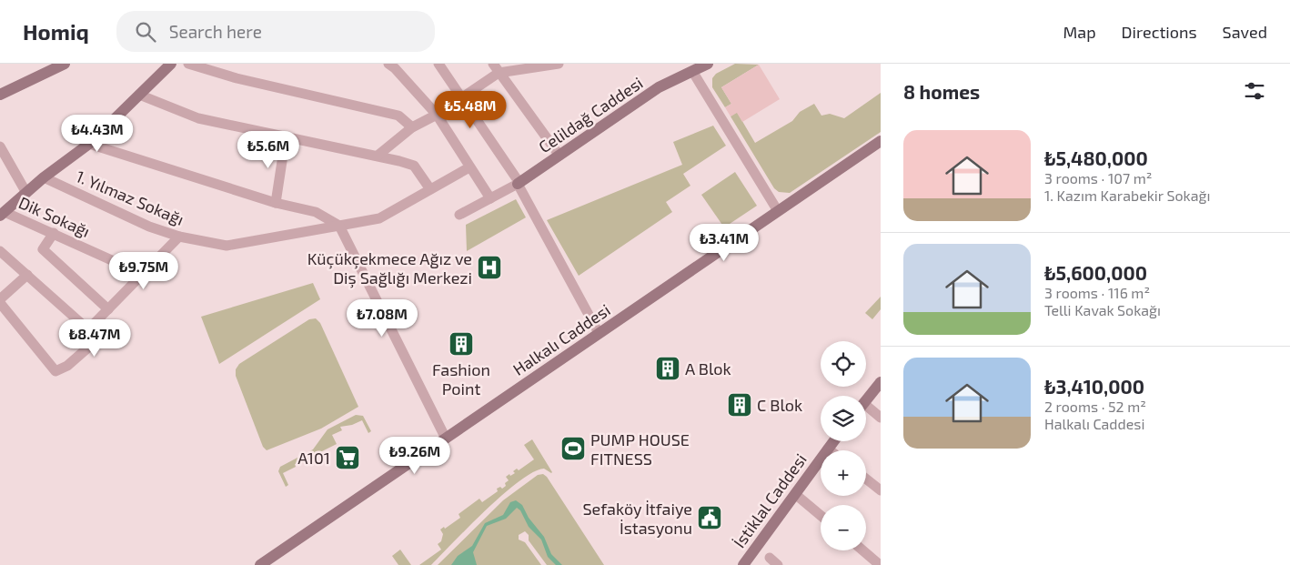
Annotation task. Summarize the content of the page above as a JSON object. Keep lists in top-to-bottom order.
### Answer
{
  "streets": {
    "main road": ["Celildağ Caddesi", "Halkalı Caddesi", "İstiklal Caddesi"],
    "street": ["1. Yılmaz Sokağı", "Dik Sokağı"]
  },
  "places": {
    "hospital": ["Küçükçekmece Ağız ve Diş Sağlığı Merkezi"],
    "building": ["Fashion Point", "A Blok", "C Blok"],
    "sports": ["PUMP HOUSE FITNESS"],
    "supermarket": ["A101"],
    "public building": ["Sefaköy İtfaiye İstasyonu"]
  },
  "page": {
    "header": "Homiq",
    "search": "Search here",
    "nav": ["Map", "Directions", "Saved"],
    "heading": "8 homes",
    "price": [
      "₺5.48M",
      "₺4.43M",
      "₺5.6M",
      "₺3.41M",
      "₺9.75M",
      "₺7.08M",
      "₺8.47M",
      "₺9.26M"
    ],
    "list": [
      {
        "name": "₺5,480,000",
        "note": "3 rooms · 107 m² · 1. Kazım Karabekir Sokağı"
      },
      {
        "name": "₺5,600,000",
        "note": "3 rooms · 116 m² · Telli Kavak Sokağı"
      },
      {
        "name": "₺3,410,000",
        "note": "2 rooms · 52 m² · Halkalı Caddesi"
      }
    ],
    "map_buttons": ["+", "−"]
  }
}
